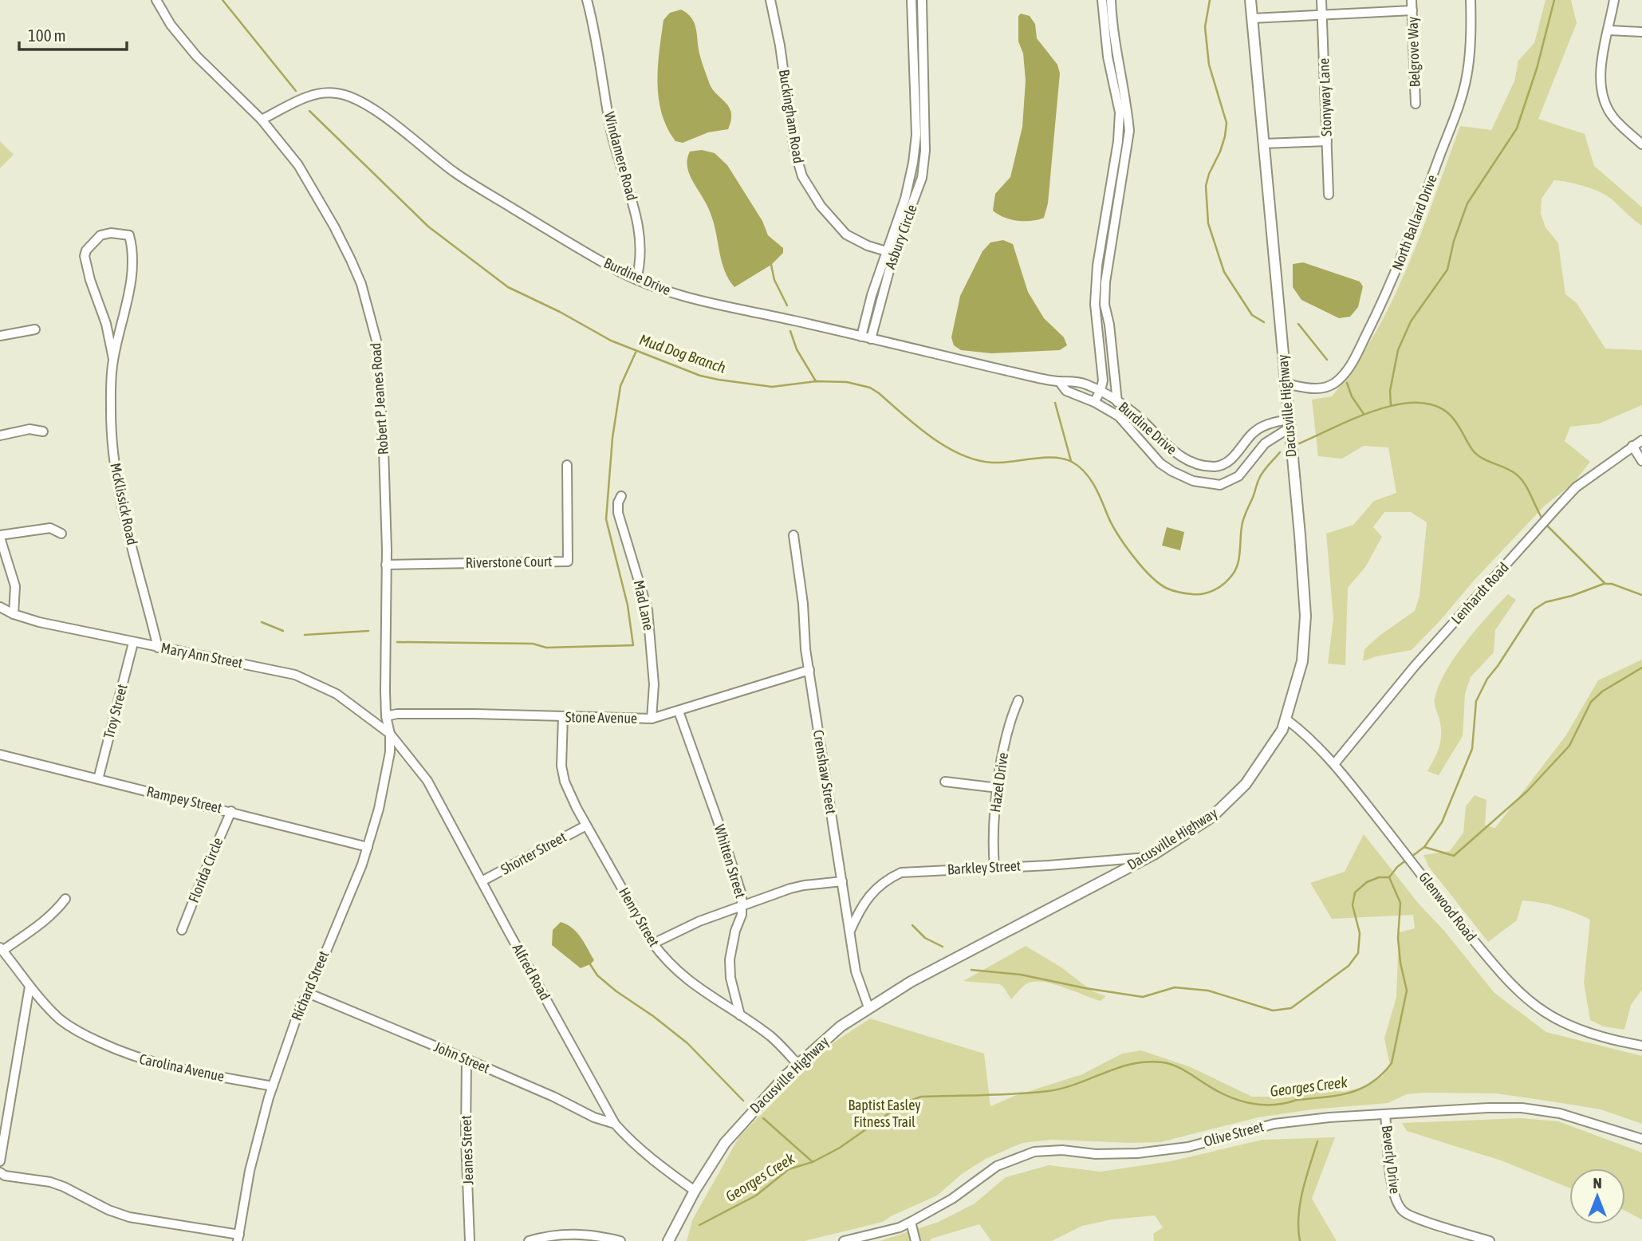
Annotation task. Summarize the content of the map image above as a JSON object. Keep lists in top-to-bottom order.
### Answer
{
  "streets": {
    "main road": ["Dacusville Highway"],
    "street": [
      "Belgrove Way",
      "Stonyway Lane",
      "Buckingham Road",
      "Windamere Road",
      "North Ballard Drive",
      "Asbury Circle",
      "Burdine Drive",
      "Robert P Jeanes Road",
      "McKlissick Road",
      "Riverstone Court",
      "Lenhardt Road",
      "Mad Lane",
      "Mary Ann Street",
      "Troy Street",
      "Stone Avenue",
      "Crenshaw Street",
      "Hazel Drive",
      "Rampey Street",
      "Shorter Street",
      "Whitten Street",
      "Barkley Street",
      "Florida Circle",
      "Glenwood Road",
      "Henry Street",
      "Alfred Road",
      "Richard Street",
      "John Street",
      "Carolina Avenue",
      "Olive Street",
      "Jeanes Street",
      "Beverly Drive"
    ]
  },
  "crossings": [
    ["Buckingham Road", "Asbury Circle"],
    ["Windamere Road", "Burdine Drive"],
    ["North Ballard Drive", "Dacusville Highway"],
    ["Asbury Circle", "Burdine Drive"],
    ["Burdine Drive", "Robert P Jeanes Road"],
    ["Burdine Drive", "Dacusville Highway"],
    ["Robert P Jeanes Road", "Riverstone Court"],
    ["Robert P Jeanes Road", "Mary Ann Street"],
    ["Robert P Jeanes Road", "Stone Avenue"],
    ["Robert P Jeanes Road", "Alfred Road"],
    ["Robert P Jeanes Road", "Richard Street"],
    ["Dacusville Highway", "Crenshaw Street"],
    ["Dacusville Highway", "Barkley Street"],
    ["Dacusville Highway", "Glenwood Road"],
    ["Dacusville Highway", "Henry Street"],
    ["Dacusville Highway", "Alfred Road"],
    ["McKlissick Road", "Mary Ann Street"],
    ["Lenhardt Road", "Glenwood Road"],
    ["Mad Lane", "Stone Avenue"],
    ["Mary Ann Street", "Troy Street"],
    ["Mary Ann Street", "Alfred Road"],
    ["Mary Ann Street", "Richard Street"],
    ["Troy Street", "Rampey Street"],
    ["Stone Avenue", "Crenshaw Street"],
    ["Stone Avenue", "Whitten Street"],
    ["Stone Avenue", "Henry Street"],
    ["Crenshaw Street", "Barkley Street"],
    ["Hazel Drive", "Barkley Street"],
    ["Rampey Street", "Florida Circle"],
    ["Rampey Street", "Richard Street"],
    ["Shorter Street", "Henry Street"],
    ["Shorter Street", "Alfred Road"],
    ["Whitten Street", "Henry Street"],
    ["Alfred Road", "Richard Street"],
    ["Alfred Road", "John Street"],
    ["Richard Street", "John Street"],
    ["Richard Street", "Carolina Avenue"],
    ["John Street", "Jeanes Street"],
    ["Olive Street", "Beverly Drive"]
  ],
  "water": ["Mud Dog Branch", "Georges Creek"],
  "parks": ["Baptist Easley Fitness Trail"],
  "scale_bar": "100 m",
  "north": "top"
}
